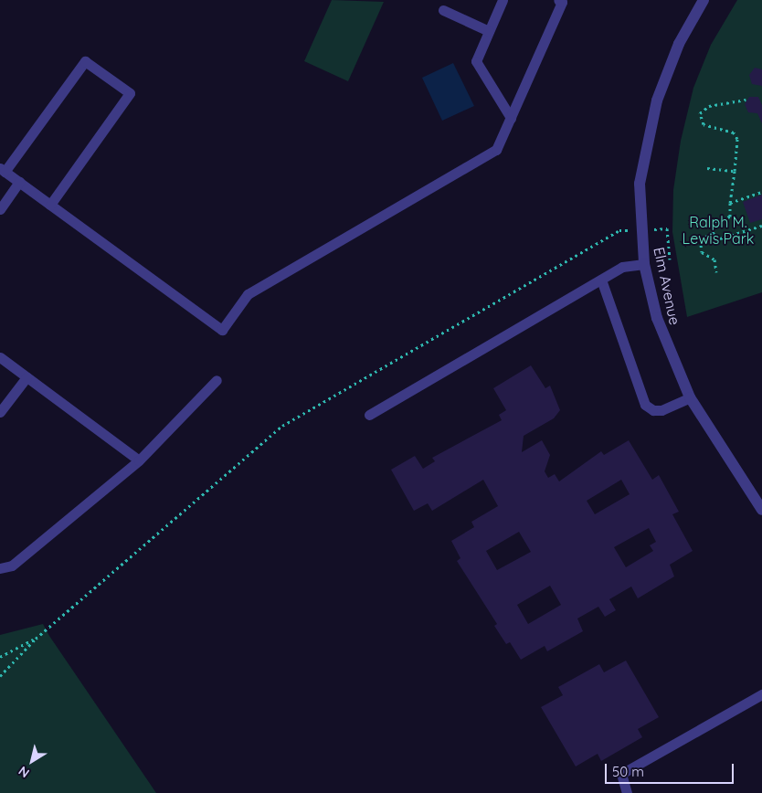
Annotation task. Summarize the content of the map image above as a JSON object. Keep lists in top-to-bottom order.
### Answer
{
  "streets": {
    "street": ["Elm Avenue"]
  },
  "parks": ["Ralph M. Lewis Park"],
  "scale_bar": "50 m",
  "north": "bottom left"
}
